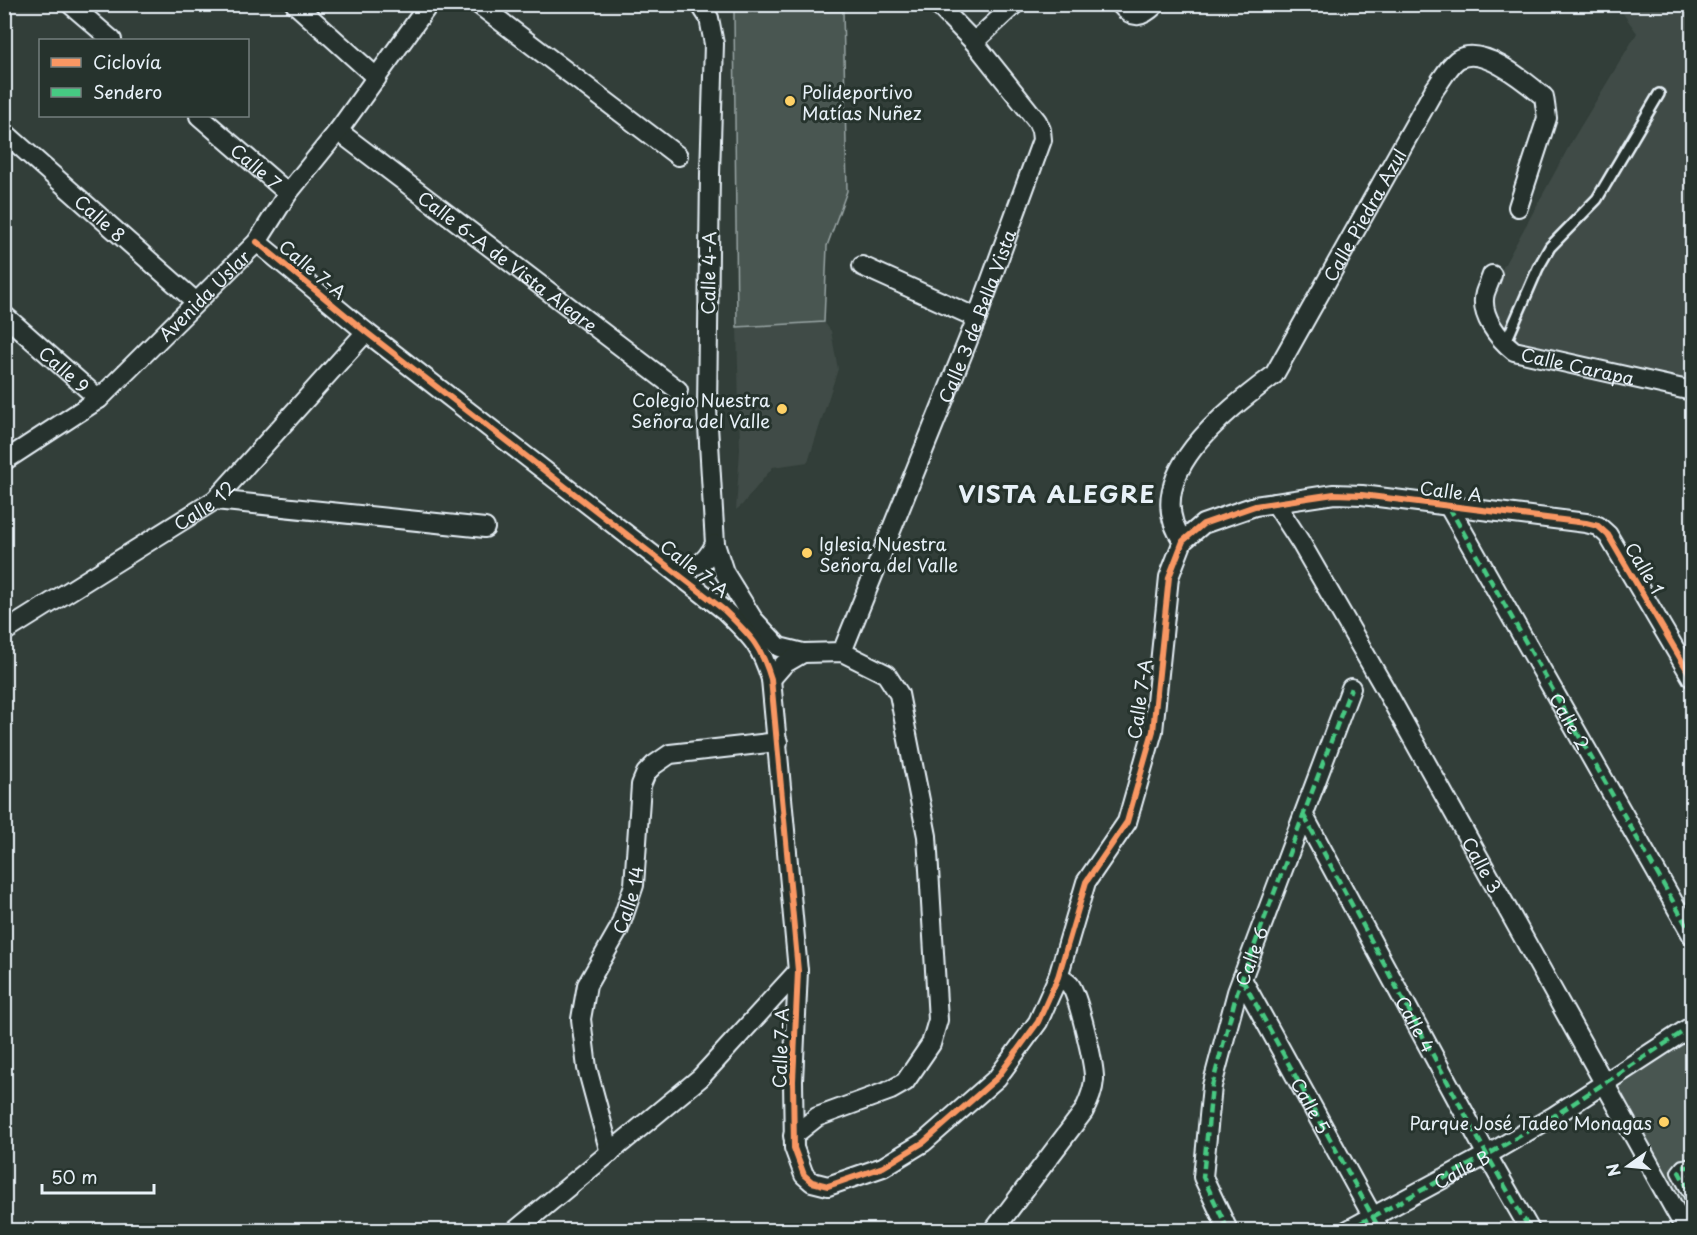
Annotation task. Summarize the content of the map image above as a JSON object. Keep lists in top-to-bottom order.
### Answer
{
  "streets": {
    "street": [
      "Calle 7",
      "Calle Piedra Azul",
      "Calle 8",
      "Calle 6-A de Vista Alegre",
      "Calle 7-A",
      "Calle 4-A",
      "Avenida Uslar",
      "Calle 3 de Bella Vista",
      "Calle Carapa",
      "Calle 9",
      "Calle A",
      "Calle 12",
      "Calle 1",
      "Calle 2",
      "Calle 3",
      "Calle 14",
      "Calle 6",
      "Calle 4",
      "Calle 5",
      "Calle B"
    ]
  },
  "crossings": [
    ["Calle 7", "Avenida Uslar"],
    ["Calle Piedra Azul", "Calle 7-A"],
    ["Calle 8", "Avenida Uslar"],
    ["Calle 6-A de Vista Alegre", "Avenida Uslar"],
    ["Calle 7-A", "Calle 4-A"],
    ["Calle 7-A", "Avenida Uslar"],
    ["Calle 7-A", "Calle 3 de Bella Vista"],
    ["Calle 7-A", "Calle 12"],
    ["Calle 7-A", "Calle 14"],
    ["Avenida Uslar", "Calle 9"],
    ["Calle A", "Calle 1"],
    ["Calle A", "Calle 2"],
    ["Calle A", "Calle 3"],
    ["Calle 3", "Calle B"],
    ["Calle 6", "Calle 4"],
    ["Calle 6", "Calle 5"],
    ["Calle 4", "Calle B"],
    ["Calle 5", "Calle B"]
  ],
  "districts": ["VISTA ALEGRE"],
  "places": [
    "Polideportivo Matías Nuñez",
    "Colegio Nuestra Señora del Valle",
    "Iglesia Nuestra Señora del Valle",
    "Parque José Tadeo Monagas"
  ],
  "legend": ["Ciclovía", "Sendero"],
  "scale_bar": "50 m",
  "north": "left"
}
